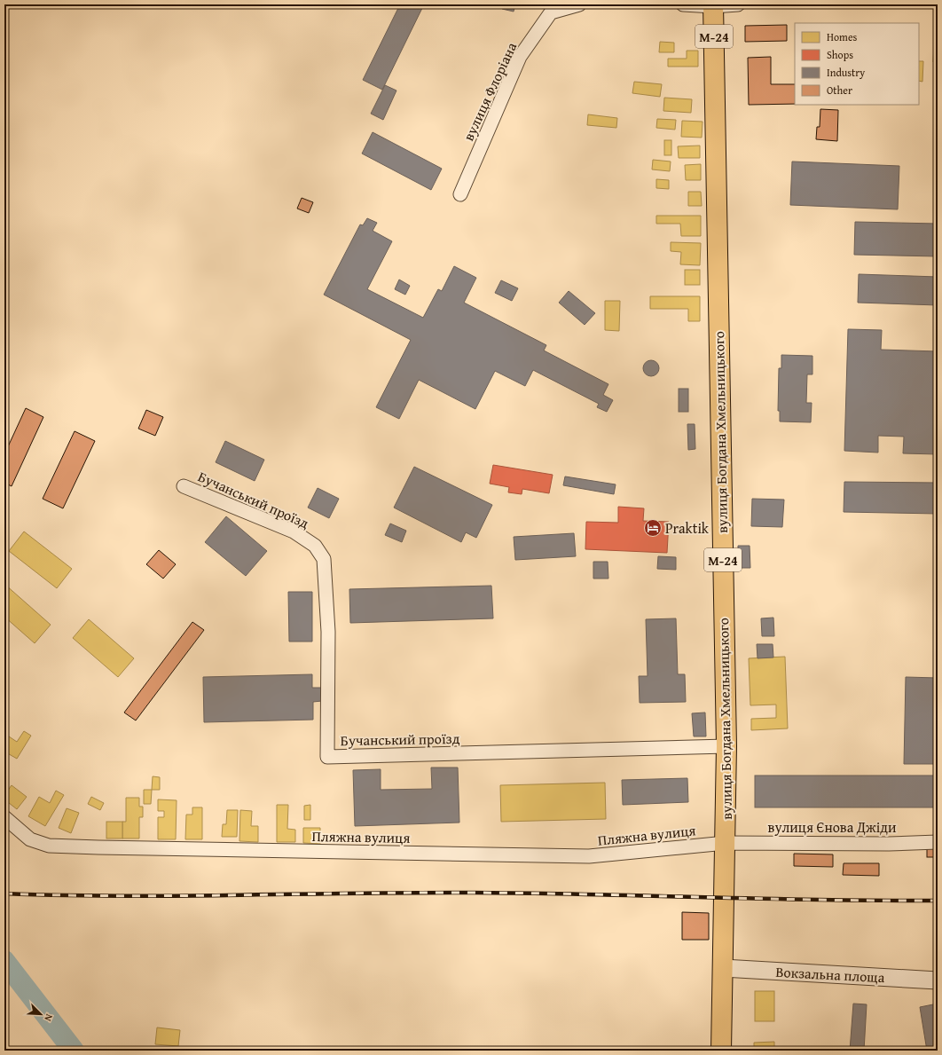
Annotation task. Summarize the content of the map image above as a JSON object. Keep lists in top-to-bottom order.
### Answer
{
  "streets": {
    "highway": ["М-24", "вулиця Богдана Хмельницького"],
    "street": [
      "вулиця Флоріана",
      "Бучанський проїзд",
      "вулиця Єнова Джіди",
      "Пляжна вулиця",
      "Вокзальна площа"
    ]
  },
  "crossings": [
    ["вулиця Богдана Хмельницького", "Бучанський проїзд"],
    ["вулиця Богдана Хмельницького", "вулиця Єнова Джіди"],
    ["вулиця Богдана Хмельницького", "Пляжна вулиця"],
    ["вулиця Богдана Хмельницького", "Вокзальна площа"],
    ["вулиця Єнова Джіди", "Пляжна вулиця"]
  ],
  "places": {
    "hotel": ["Praktik"]
  },
  "legend": [
    "Homes",
    "Shops",
    "Industry",
    "Other"
  ],
  "north": "bottom right"
}
